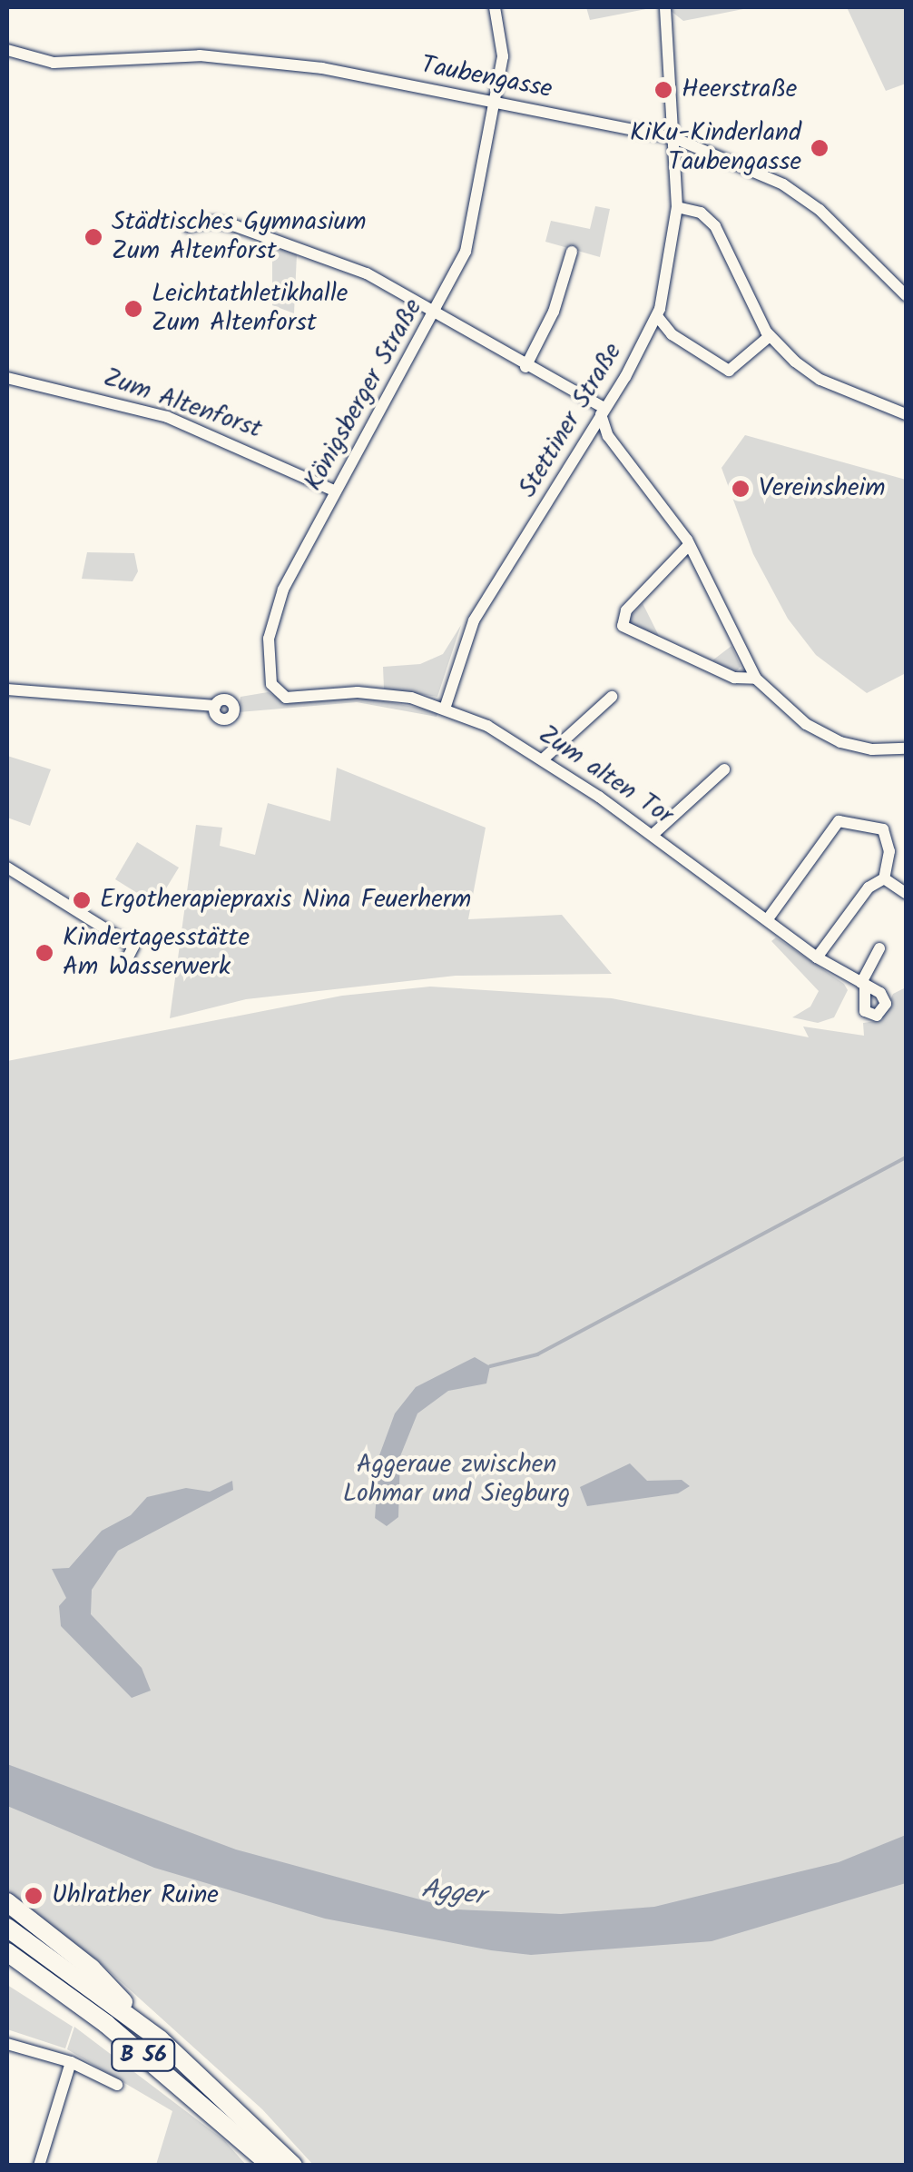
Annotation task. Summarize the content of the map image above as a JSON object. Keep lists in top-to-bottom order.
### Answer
{
  "streets": {
    "highway": ["B 56"],
    "street": [
      "Taubengasse",
      "Königsberger Straße",
      "Zum Altenforst",
      "Stettiner Straße",
      "Zum alten Tor"
    ]
  },
  "crossings": [
    ["Taubengasse", "Königsberger Straße"],
    ["Taubengasse", "Stettiner Straße"],
    ["Königsberger Straße", "Zum Altenforst"],
    ["Königsberger Straße", "Zum alten Tor"],
    ["Stettiner Straße", "Zum alten Tor"]
  ],
  "water": ["Agger"],
  "parks": ["Aggeraue zwischen Lohmar und Siegburg"],
  "places": [
    "Heerstraße",
    "KiKu-Kinderland Taubengasse",
    "Städtisches Gymnasium Zum Altenforst",
    "Leichtathletikhalle Zum Altenforst",
    "Vereinsheim",
    "Ergotherapiepraxis Nina Feuerherm",
    "Kindertagesstätte Am Wasserwerk",
    "Uhlrather Ruine"
  ]
}
